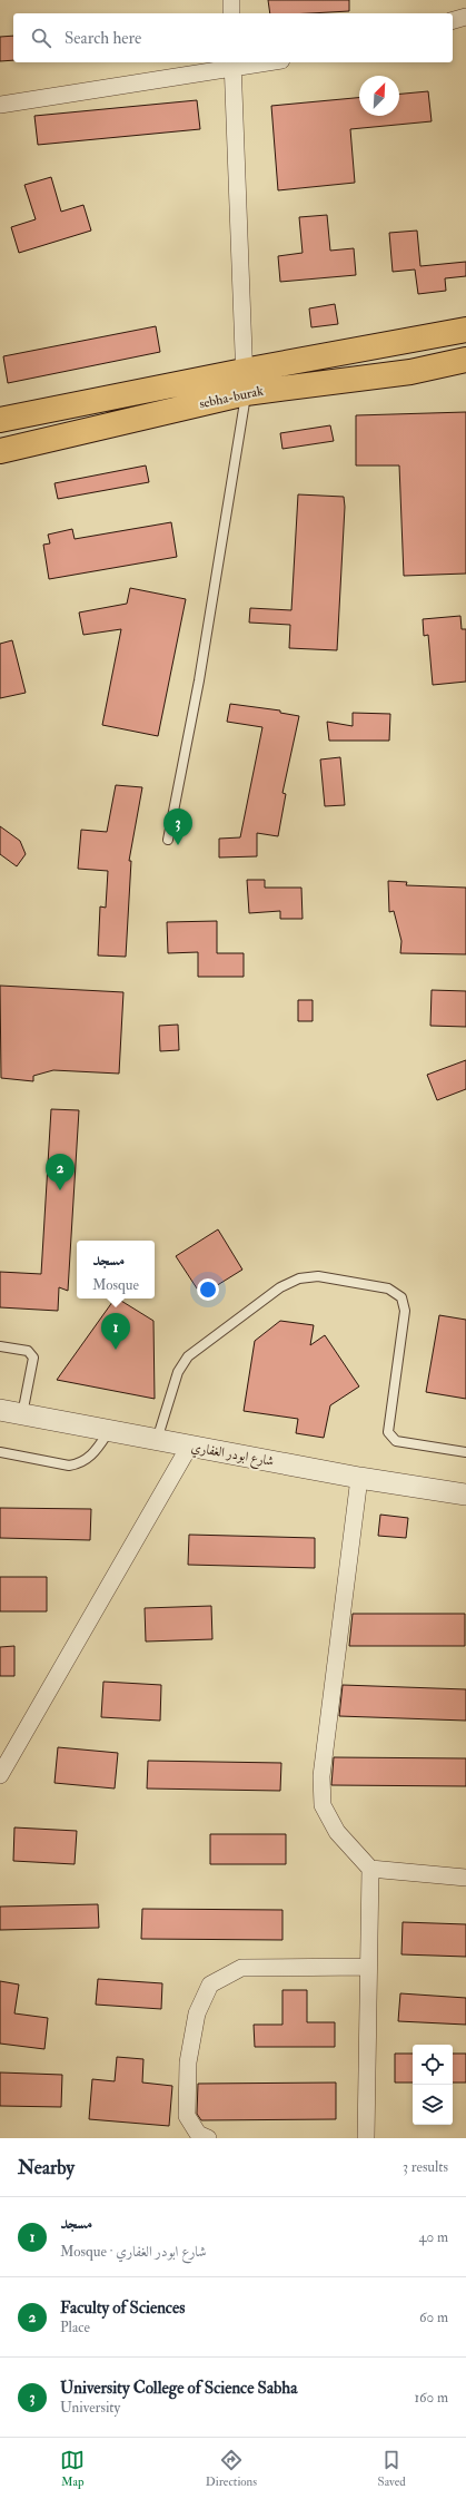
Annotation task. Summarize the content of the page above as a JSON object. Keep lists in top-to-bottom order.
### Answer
{
  "streets": {
    "highway": ["sebha-burak"],
    "street": ["شارع ابودر الغفاري"]
  },
  "north": "top right",
  "page": {
    "search": "Search here",
    "pins": ["3", "2", "1"],
    "popup": ["مسجد", "Mosque"],
    "heading": ["Nearby", "3 results"],
    "list": [
      {
        "mark": "1",
        "name": "مسجد",
        "note": "Mosque · شارع ابودر الغفاري",
        "value": "40 m"
      },
      {
        "mark": "2",
        "name": "Faculty of Sciences",
        "note": "Place",
        "value": "60 m"
      },
      {
        "mark": "3",
        "name": "University College of Science Sabha",
        "note": "University",
        "value": "160 m"
      }
    ],
    "nav": ["Map", "Directions", "Saved"]
  }
}
